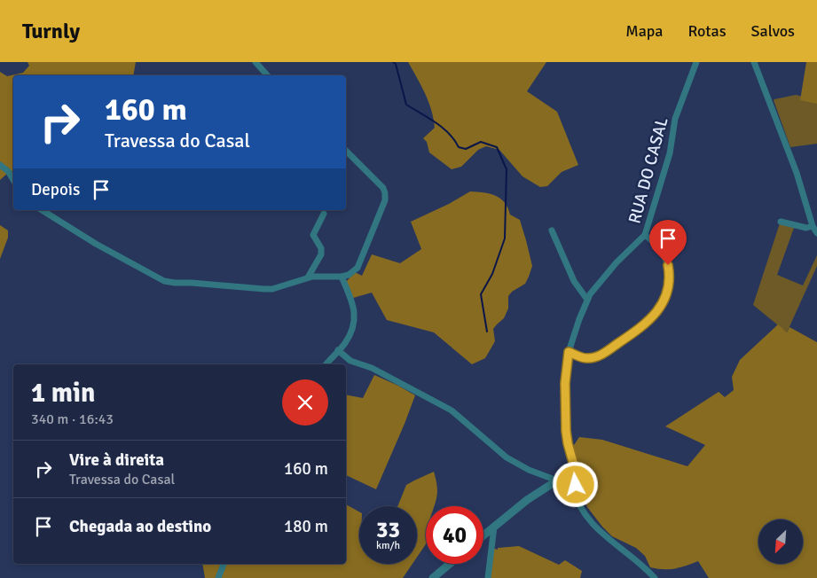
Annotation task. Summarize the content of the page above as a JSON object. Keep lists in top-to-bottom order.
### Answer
{
  "streets": {
    "street": ["RUA DO CASAL"]
  },
  "north": "bottom left",
  "page": {
    "header": "Turnly",
    "nav": ["Mapa", "Rotas", "Salvos"],
    "turn": ["160 m", "Travessa do Casal"],
    "then": "Depois",
    "heading": ["1 min", "340 m · 16:43"],
    "list": [
      {
        "name": "Vire à direita",
        "note": "Travessa do Casal",
        "value": "160 m"
      },
      {
        "name": "Chegada ao destino",
        "value": "180 m"
      }
    ],
    "speed": "33 km/h",
    "limit": "40"
  }
}
